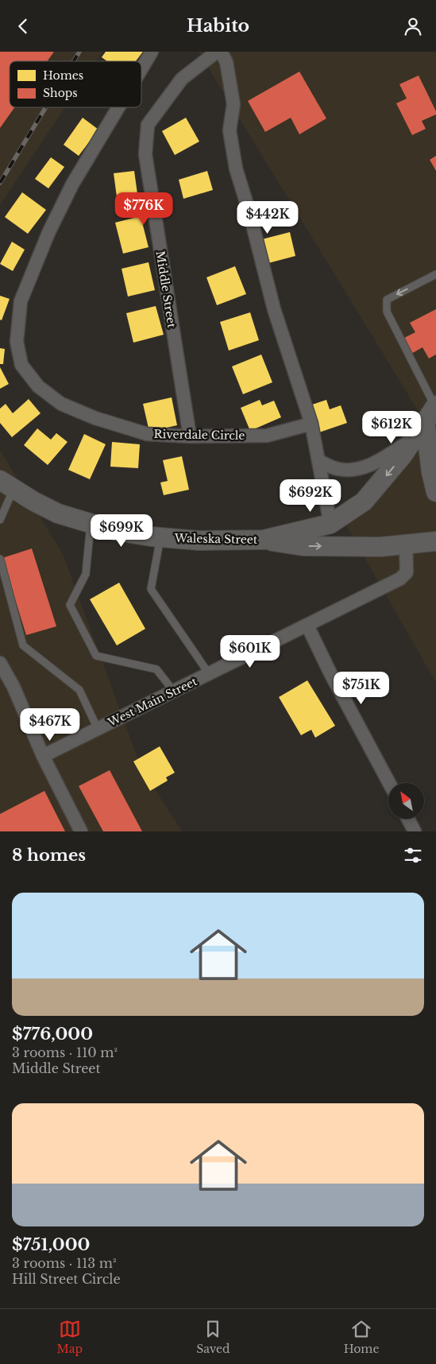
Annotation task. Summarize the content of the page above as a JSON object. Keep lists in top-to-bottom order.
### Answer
{
  "streets": {
    "main road": ["Waleska Street"],
    "street": ["Middle Street", "Riverdale Circle", "West Main Street"]
  },
  "crossings": [
    ["Middle Street", "Riverdale Circle"]
  ],
  "legend": ["Homes", "Shops"],
  "north": "top left",
  "page": {
    "header": "Habito",
    "price": [
      "$776K",
      "$442K",
      "$612K",
      "$692K",
      "$699K",
      "$601K",
      "$751K",
      "$467K"
    ],
    "heading": "8 homes",
    "list": [
      {
        "name": "$776,000",
        "note": "3 rooms · 110 m² · Middle Street"
      },
      {
        "name": "$751,000",
        "note": "3 rooms · 113 m² · Hill Street Circle"
      }
    ],
    "tabs": ["Map", "Saved", "Home"]
  }
}
